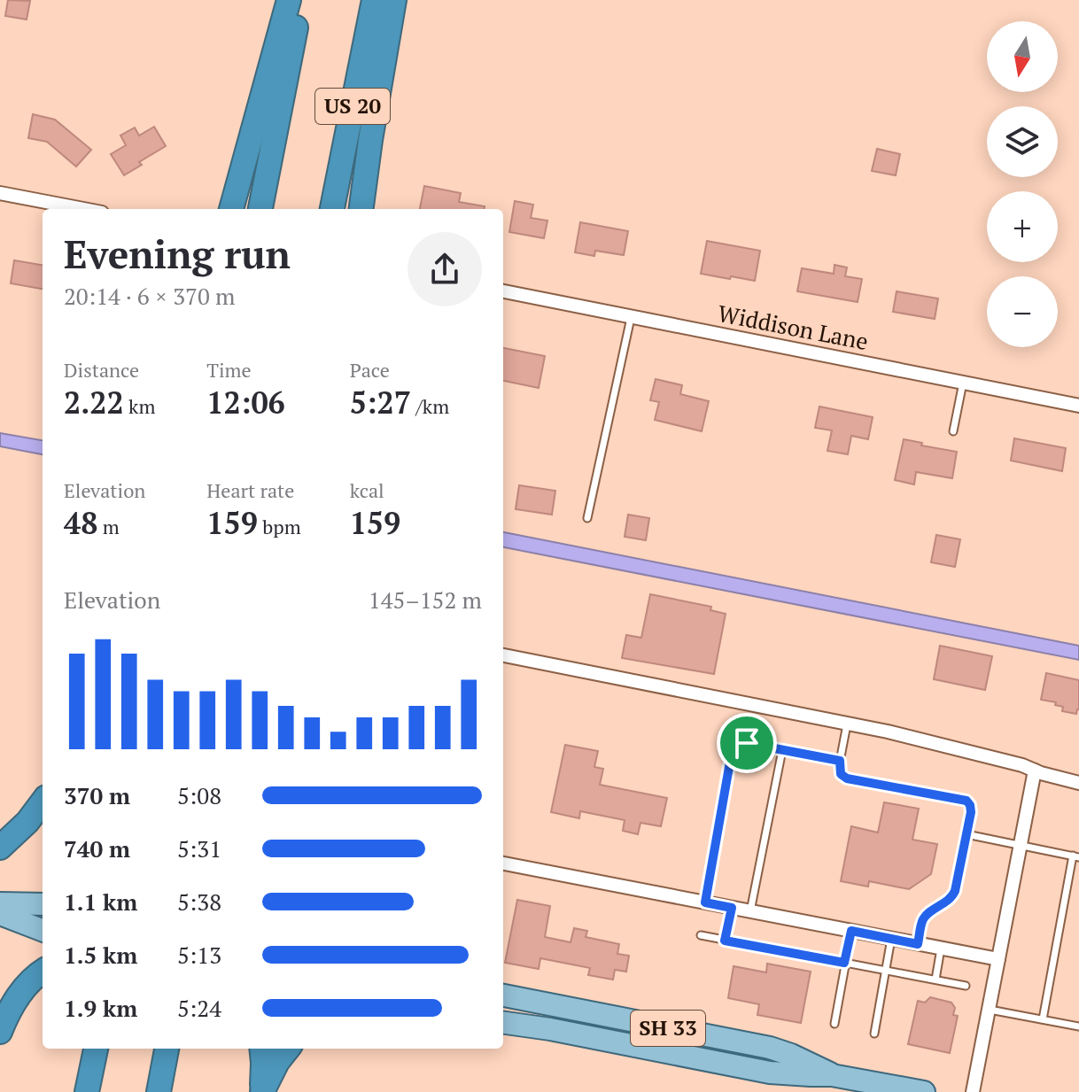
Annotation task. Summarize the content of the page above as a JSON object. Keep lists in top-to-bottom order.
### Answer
{
  "streets": {
    "highway": ["US 20"],
    "main road": ["SH 33"],
    "street": ["Widdison Lane"]
  },
  "north": "bottom",
  "page": {
    "map_buttons": ["+", "−"],
    "heading": ["Evening run", "20:14 · 6 × 370 m"],
    "stats": [
      ["Distance", "2.22 km"],
      ["Time", "12:06"],
      ["Pace", "5:27 /km"],
      ["Elevation", "48 m"],
      ["Heart rate", "159 bpm"],
      ["kcal", "159"]
    ],
    "chart": ["Elevation", "145–152 m"],
    "list": [
      {
        "name": "370 m",
        "note": "5:08"
      },
      {
        "name": "740 m",
        "note": "5:31"
      },
      {
        "name": "1.1 km",
        "note": "5:38"
      },
      {
        "name": "1.5 km",
        "note": "5:13"
      },
      {
        "name": "1.9 km",
        "note": "5:24"
      }
    ]
  }
}
